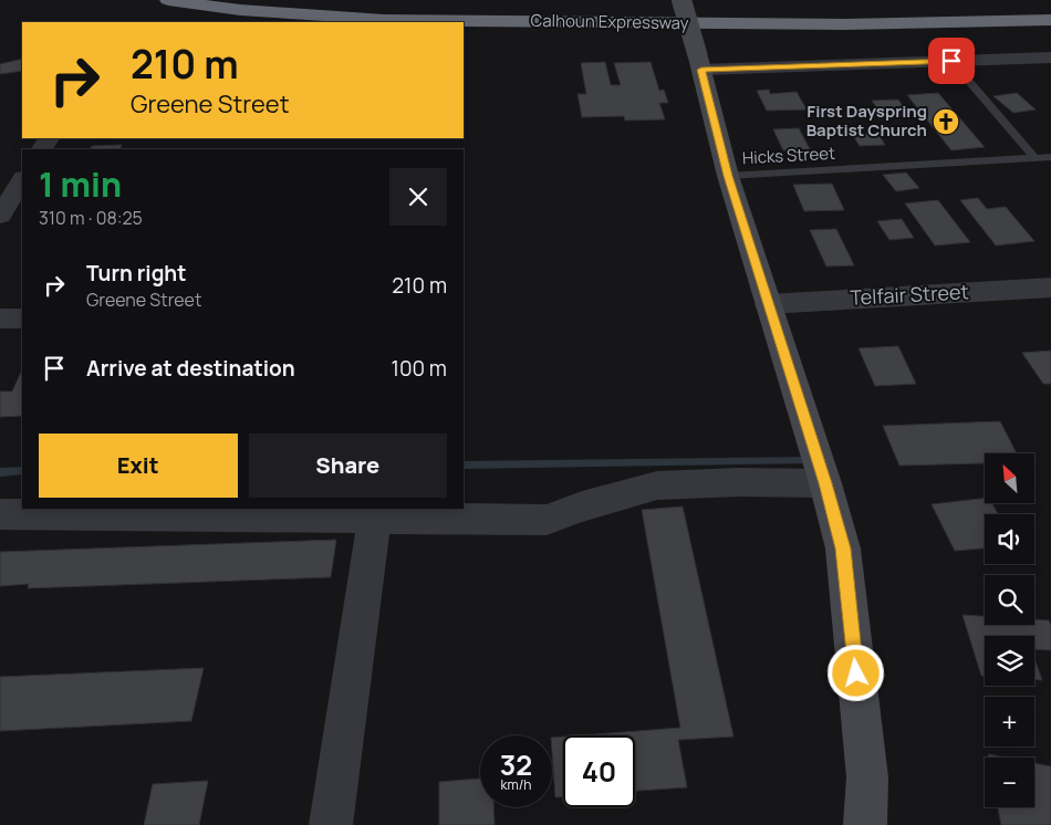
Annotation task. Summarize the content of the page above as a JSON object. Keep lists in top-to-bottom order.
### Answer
{
  "streets": {
    "highway": ["Calhoun Expressway"],
    "street": ["Telfair Street"],
    "lane": ["Hicks Street"]
  },
  "places": {
    "church": ["First Dayspring Baptist Church"]
  },
  "north": "top left",
  "page": {
    "turn": ["210 m", "Greene Street"],
    "heading": ["1 min", "310 m · 08:25"],
    "list": [
      {
        "name": "Turn right",
        "note": "Greene Street",
        "value": "210 m"
      },
      {
        "name": "Arrive at destination",
        "value": "100 m"
      }
    ],
    "buttons": ["Exit", "Share"],
    "map_buttons": ["+", "−"],
    "speed": "32 km/h",
    "limit": "40"
  }
}
